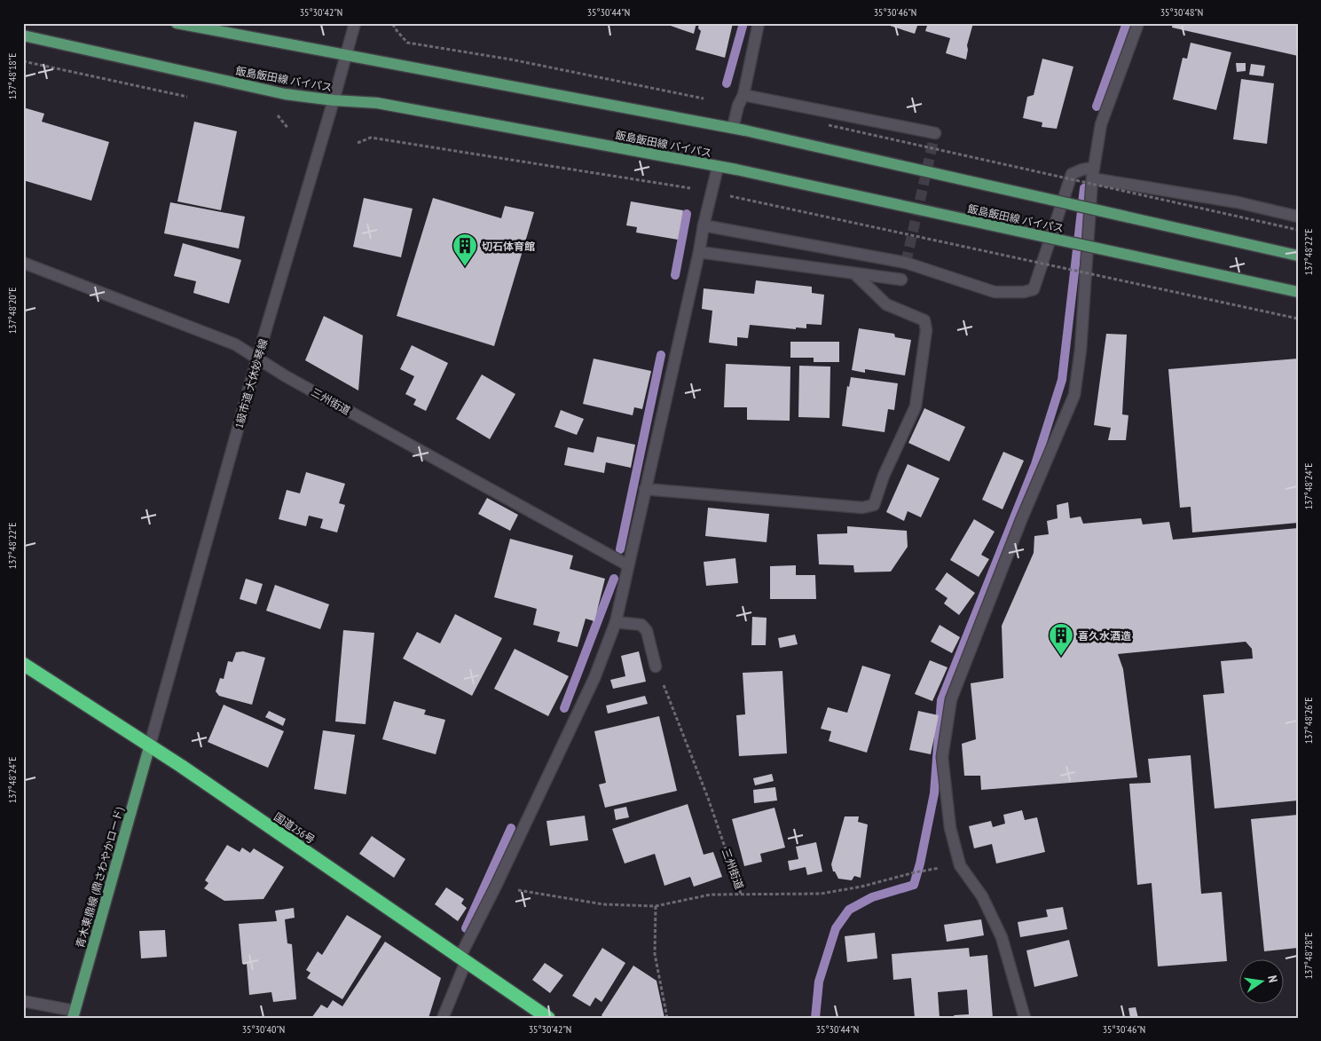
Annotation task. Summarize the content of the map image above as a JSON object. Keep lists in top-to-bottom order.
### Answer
{
  "streets": {
    "highway": ["国道256号"],
    "main road": ["飯島飯田線 バイパス", "青木東鼎線 (鼎さわやかロード)"],
    "street": ["1級市道 大休妙琴線", "三州街道"]
  },
  "crossings": [
    ["飯島飯田線 バイパス", "1級市道 大休妙琴線"],
    ["1級市道 大休妙琴線", "三州街道"],
    ["1級市道 大休妙琴線", "国道256号"],
    ["1級市道 大休妙琴線", "青木東鼎線 (鼎さわやかロード)"],
    ["国道256号", "青木東鼎線 (鼎さわやかロード)"]
  ],
  "places": {
    "building": ["切石体育館", "喜久水酒造"]
  },
  "north": "right",
  "coordinates": [
    "35°30'42\"N",
    "35°30'44\"N",
    "35°30'46\"N",
    "35°30'48\"N",
    "137°48'18\"E",
    "137°48'22\"E",
    "137°48'20\"E",
    "137°48'24\"E",
    "137°48'26\"E",
    "137°48'28\"E",
    "35°30'40\"N"
  ]
}
